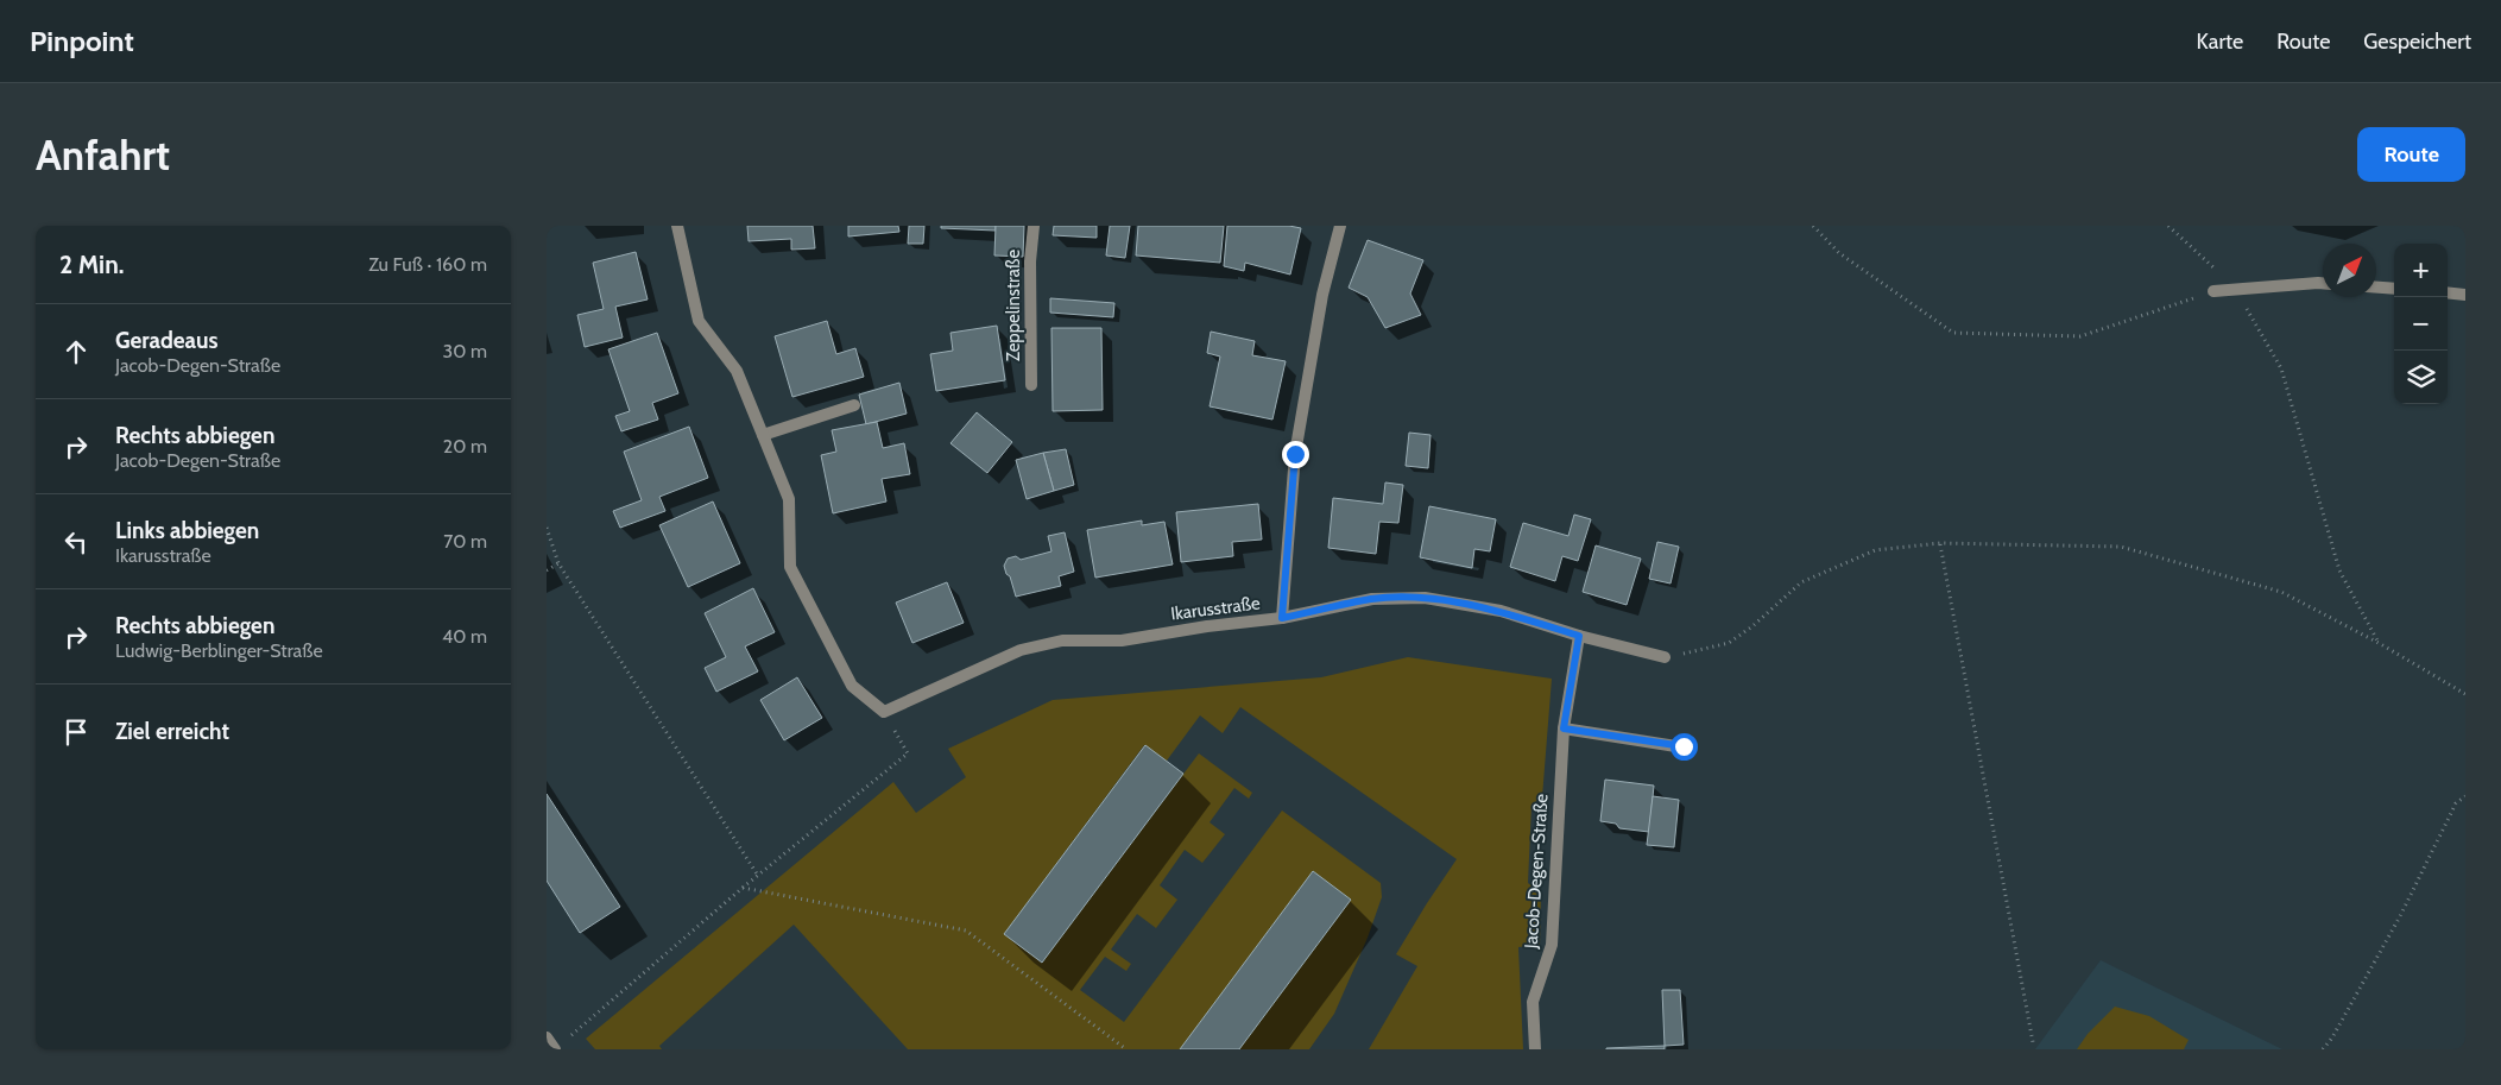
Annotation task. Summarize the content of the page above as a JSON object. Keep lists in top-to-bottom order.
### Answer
{
  "streets": {
    "street": ["Zeppelinstraße", "Ikarusstraße", "Jacob-Degen-Straße"]
  },
  "crossings": [
    ["Ikarusstraße", "Jacob-Degen-Straße"]
  ],
  "north": "top right",
  "page": {
    "header": "Pinpoint",
    "nav": ["Karte", "Route", "Gespeichert"],
    "buttons": "Route",
    "title": "Anfahrt",
    "heading": ["2 Min.", "Zu Fuß · 160 m"],
    "map_buttons": ["+", "−"],
    "list": [
      ["Geradeaus", "Jacob-Degen-Straße", "30 m"],
      ["Rechts abbiegen", "Jacob-Degen-Straße", "20 m"],
      ["Links abbiegen", "Ikarusstraße", "70 m"],
      ["Rechts abbiegen", "Ludwig-Berblinger-Straße", "40 m"],
      "Ziel erreicht"
    ]
  }
}
